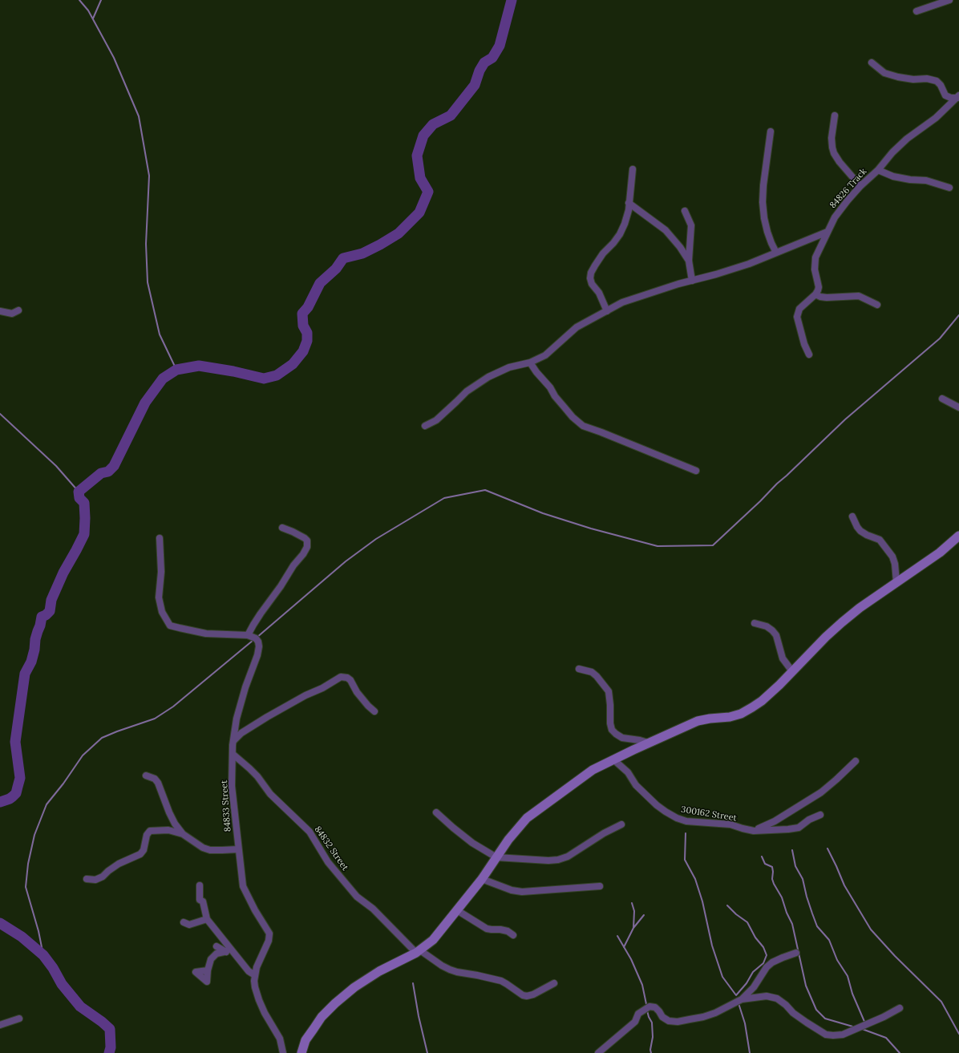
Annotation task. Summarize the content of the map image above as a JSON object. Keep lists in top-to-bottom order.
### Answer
{
  "streets": {
    "street": [
      "84826 Track",
      "84833 Street",
      "300162 Street",
      "84832 Street"
    ]
  },
  "crossings": [
    ["84833 Street", "84832 Street"]
  ]
}
